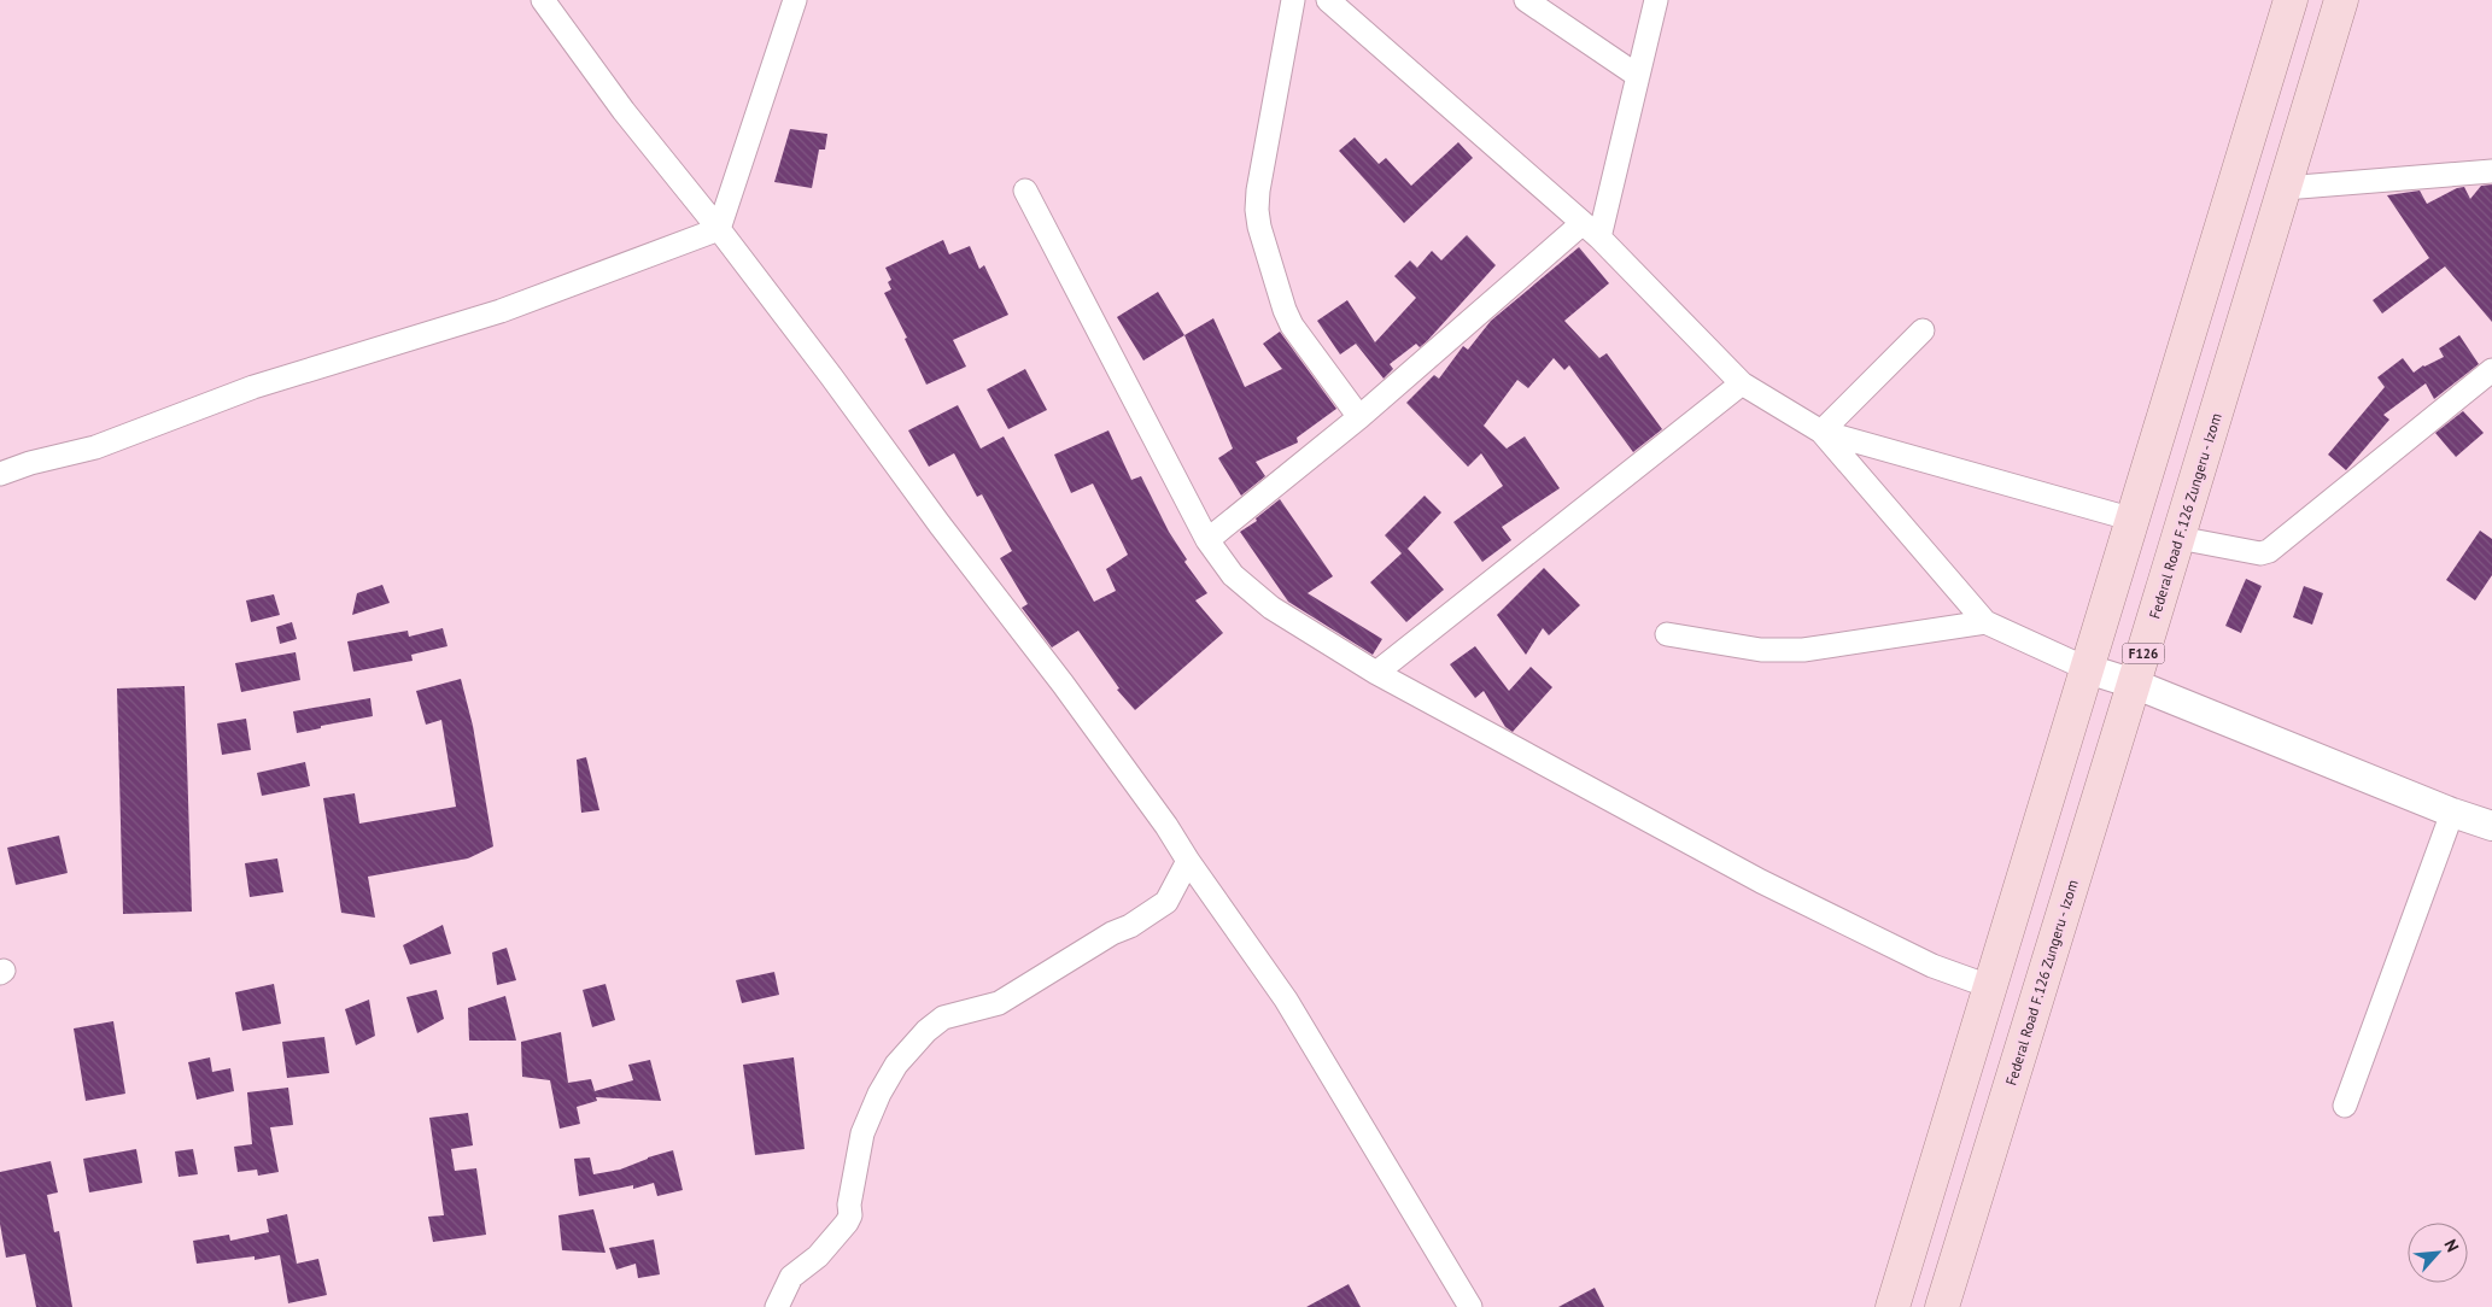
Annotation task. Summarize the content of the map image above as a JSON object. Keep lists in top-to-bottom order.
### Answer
{
  "streets": {
    "main road": ["Federal Road F.126 Zungeru - Izom", "F126"]
  },
  "north": "top right"
}
